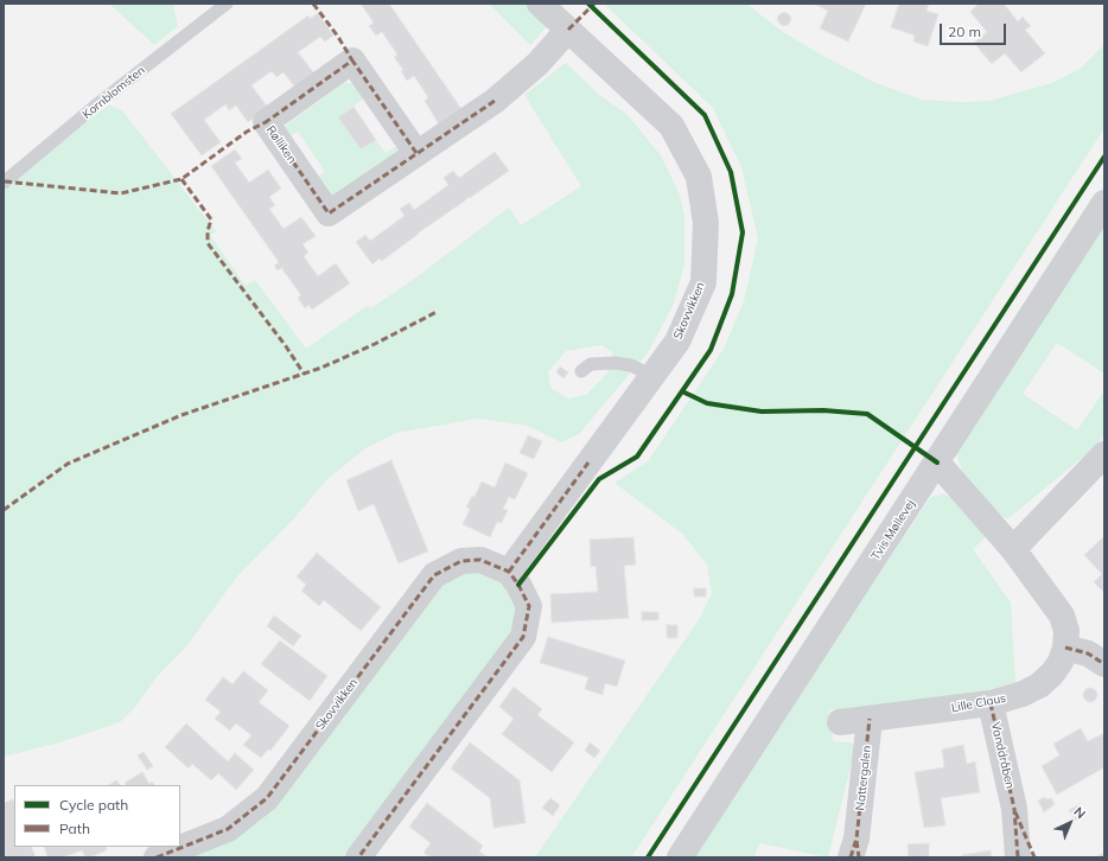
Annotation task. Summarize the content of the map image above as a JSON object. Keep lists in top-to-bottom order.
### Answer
{
  "streets": {
    "street": [
      "Rølliken",
      "Skovvikken",
      "Tvis Møllevej",
      "Lille Claus",
      "Vanddråben",
      "Nattergalen"
    ],
    "lane": ["Kornblomsten"]
  },
  "crossings": [
    ["Rølliken", "Skovvikken"],
    ["Tvis Møllevej", "Lille Claus"],
    ["Lille Claus", "Vanddråben"],
    ["Lille Claus", "Nattergalen"]
  ],
  "legend": ["Cycle path", "Path"],
  "scale_bar": "20 m",
  "north": "top right"
}
